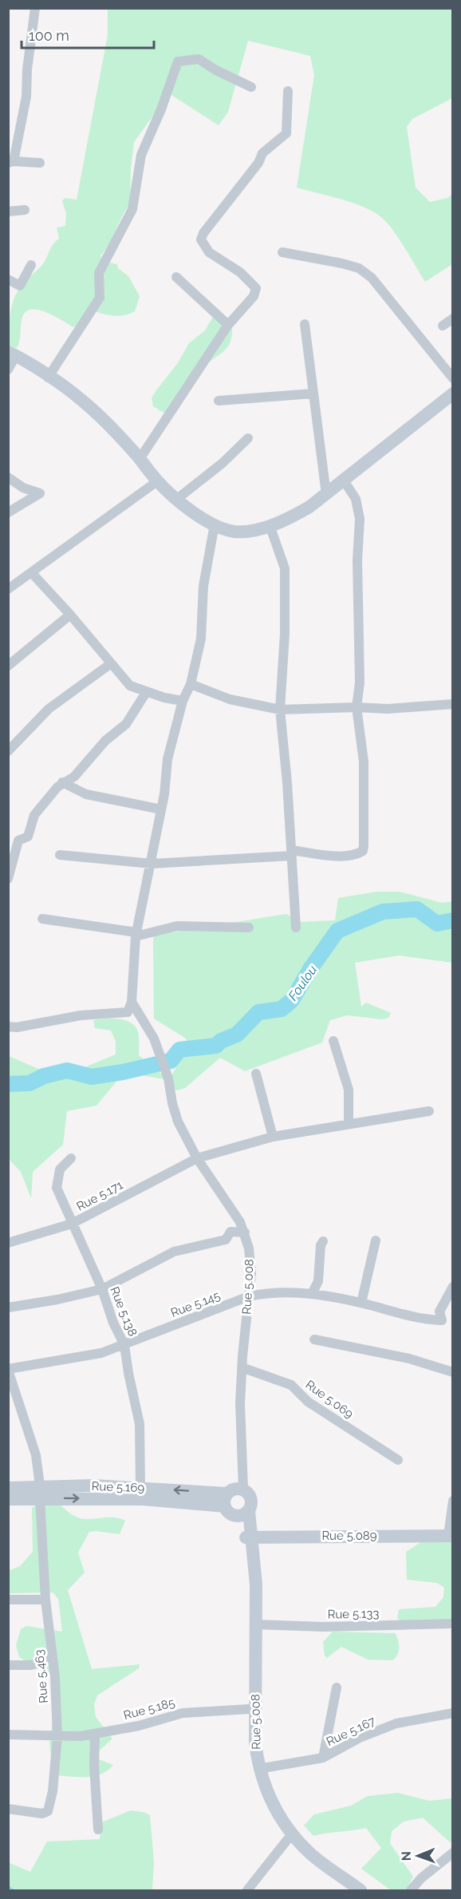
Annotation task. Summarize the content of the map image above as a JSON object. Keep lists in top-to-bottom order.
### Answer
{
  "streets": {
    "main road": ["Rue 5.008", "Rue 5.169", "Rue 5.089"],
    "street": [
      "Rue 5.171",
      "Rue 5.145",
      "Rue 5.138",
      "Rue 5.069",
      "Rue 5.133",
      "Rue 5.463",
      "Rue 5.185",
      "Rue 5.167"
    ]
  },
  "crossings": [
    ["Rue 5.171", "Rue 5.008"],
    ["Rue 5.171", "Rue 5.138"],
    ["Rue 5.008", "Rue 5.145"],
    ["Rue 5.008", "Rue 5.069"],
    ["Rue 5.008", "Rue 5.169"],
    ["Rue 5.008", "Rue 5.089"],
    ["Rue 5.008", "Rue 5.133"],
    ["Rue 5.008", "Rue 5.185"],
    ["Rue 5.008", "Rue 5.167"],
    ["Rue 5.145", "Rue 5.138"],
    ["Rue 5.145", "Rue 5.463"],
    ["Rue 5.138", "Rue 5.169"],
    ["Rue 5.169", "Rue 5.463"],
    ["Rue 5.463", "Rue 5.185"]
  ],
  "water": ["Foulou"],
  "scale_bar": "100 m",
  "north": "left"
}
